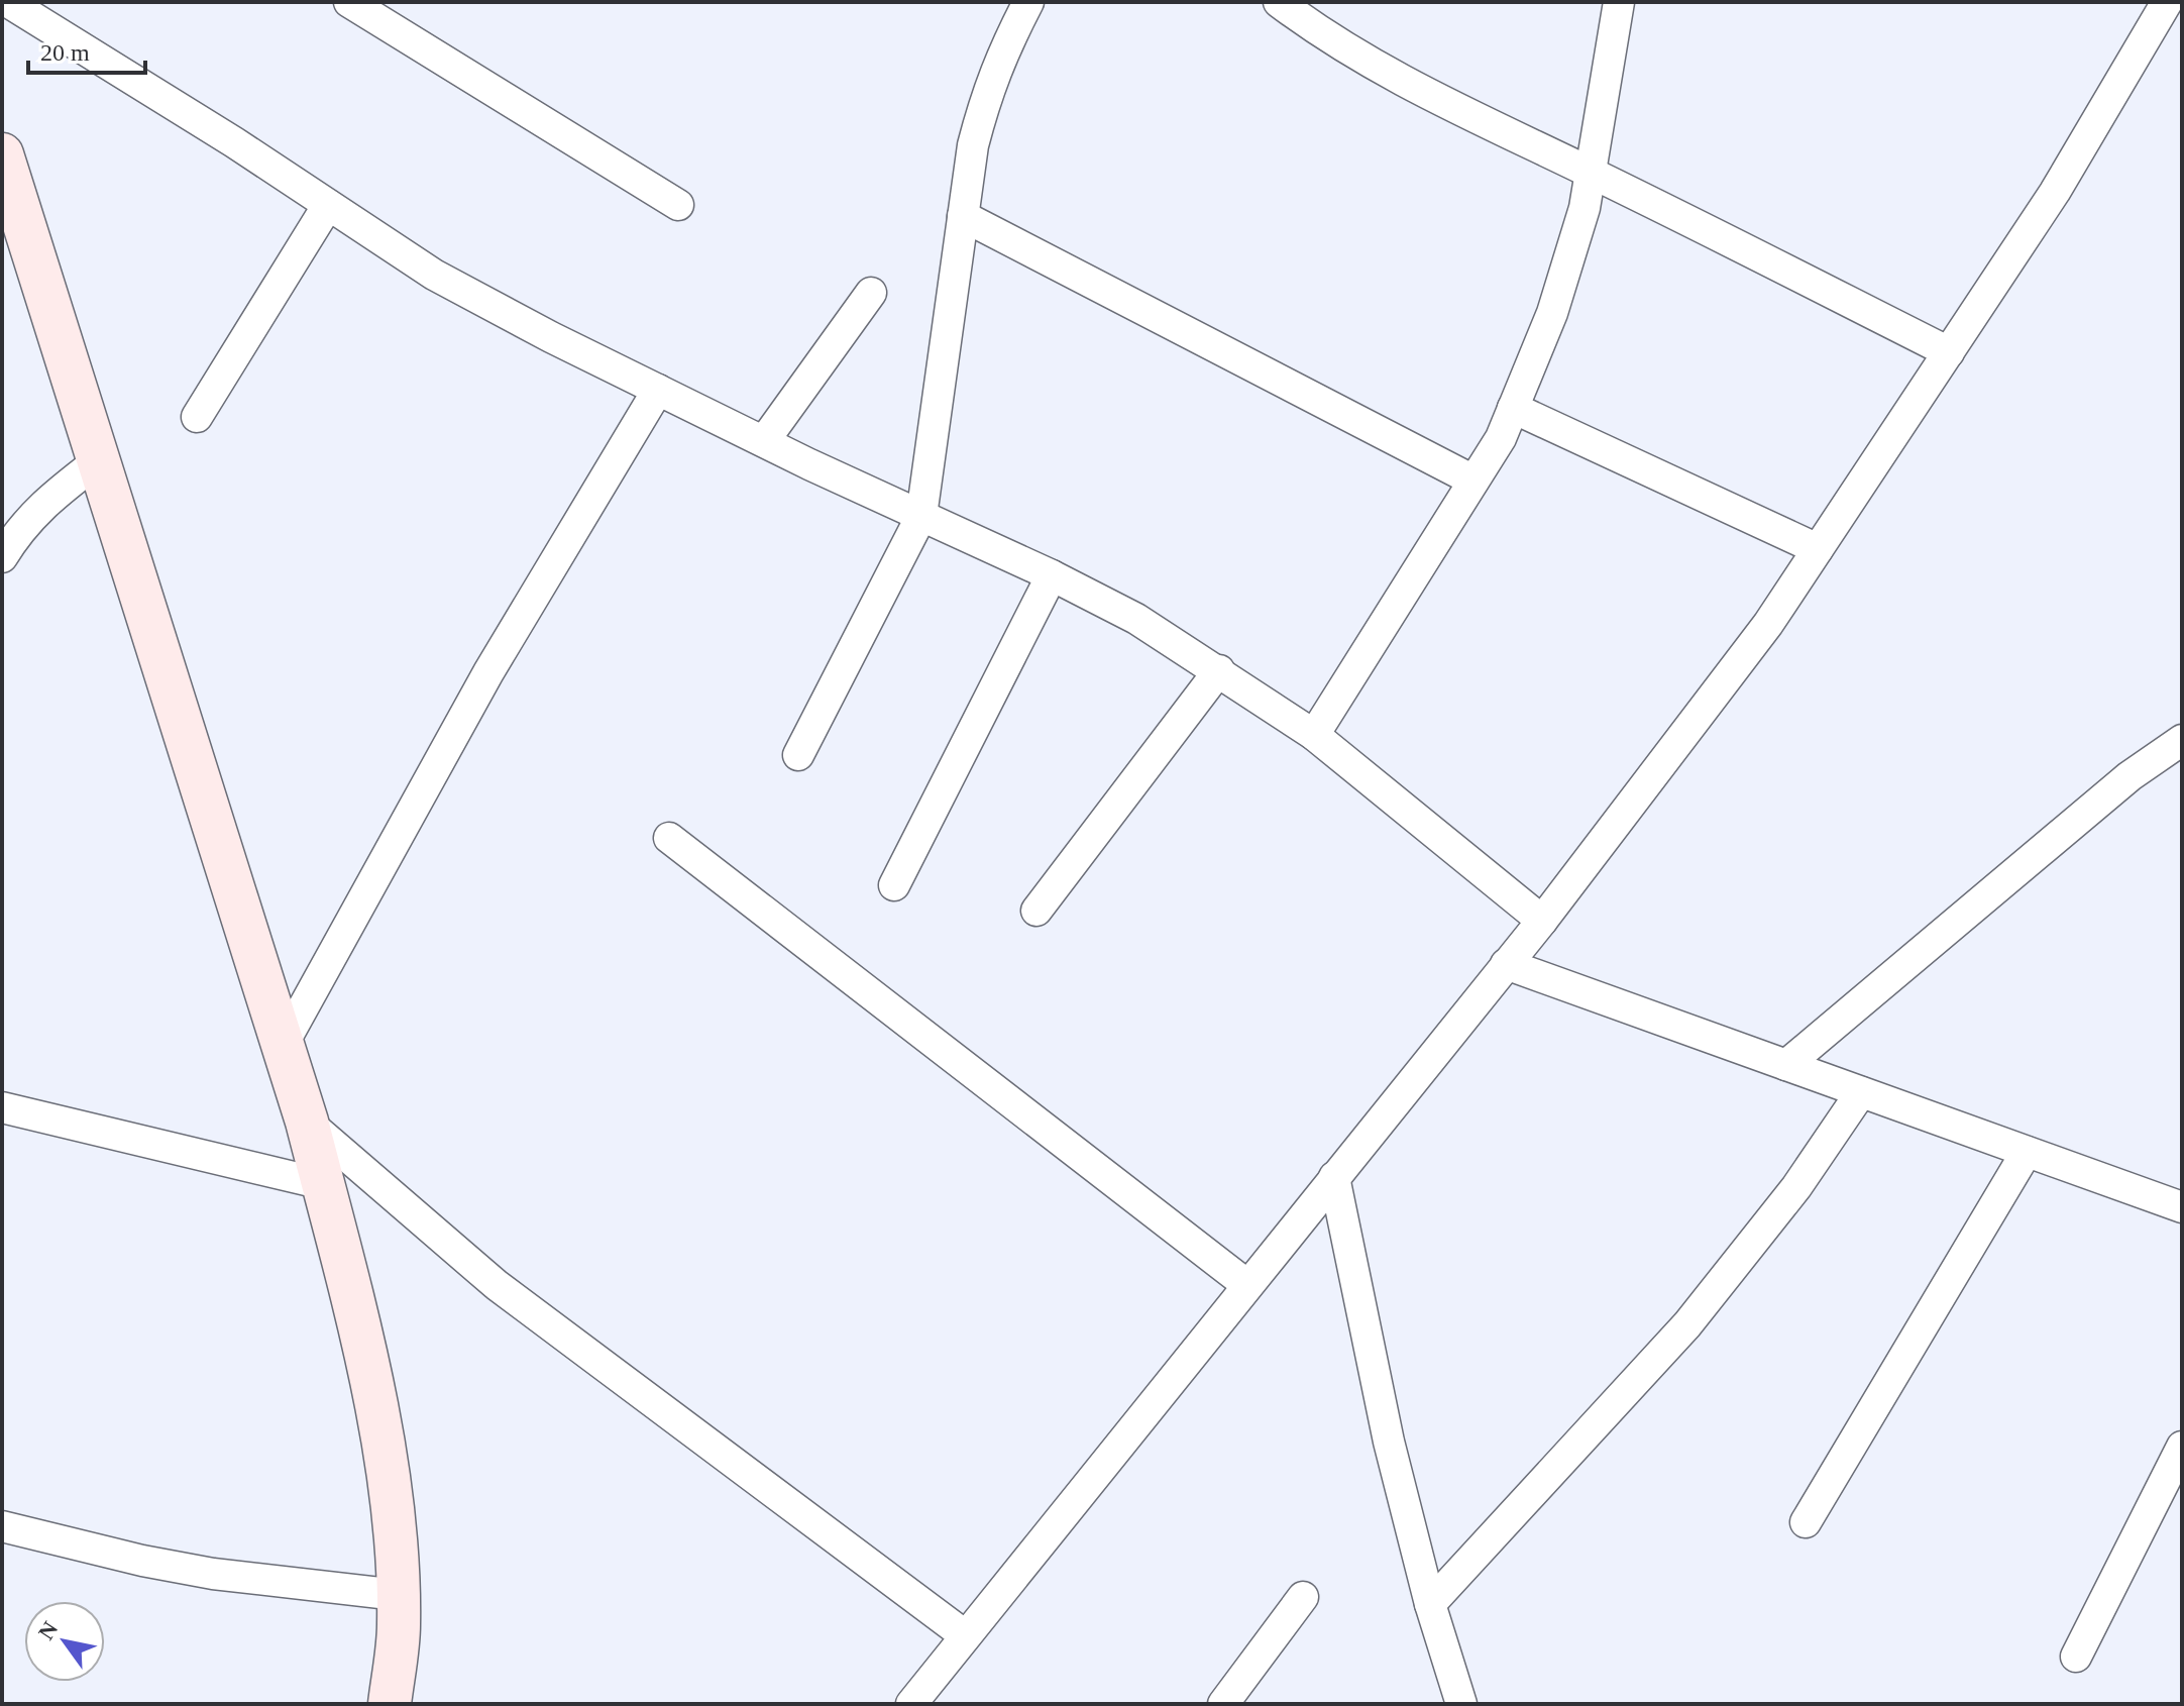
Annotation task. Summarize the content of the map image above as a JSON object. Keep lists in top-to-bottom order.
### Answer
{
  "scale_bar": "20 m",
  "north": "top left"
}
